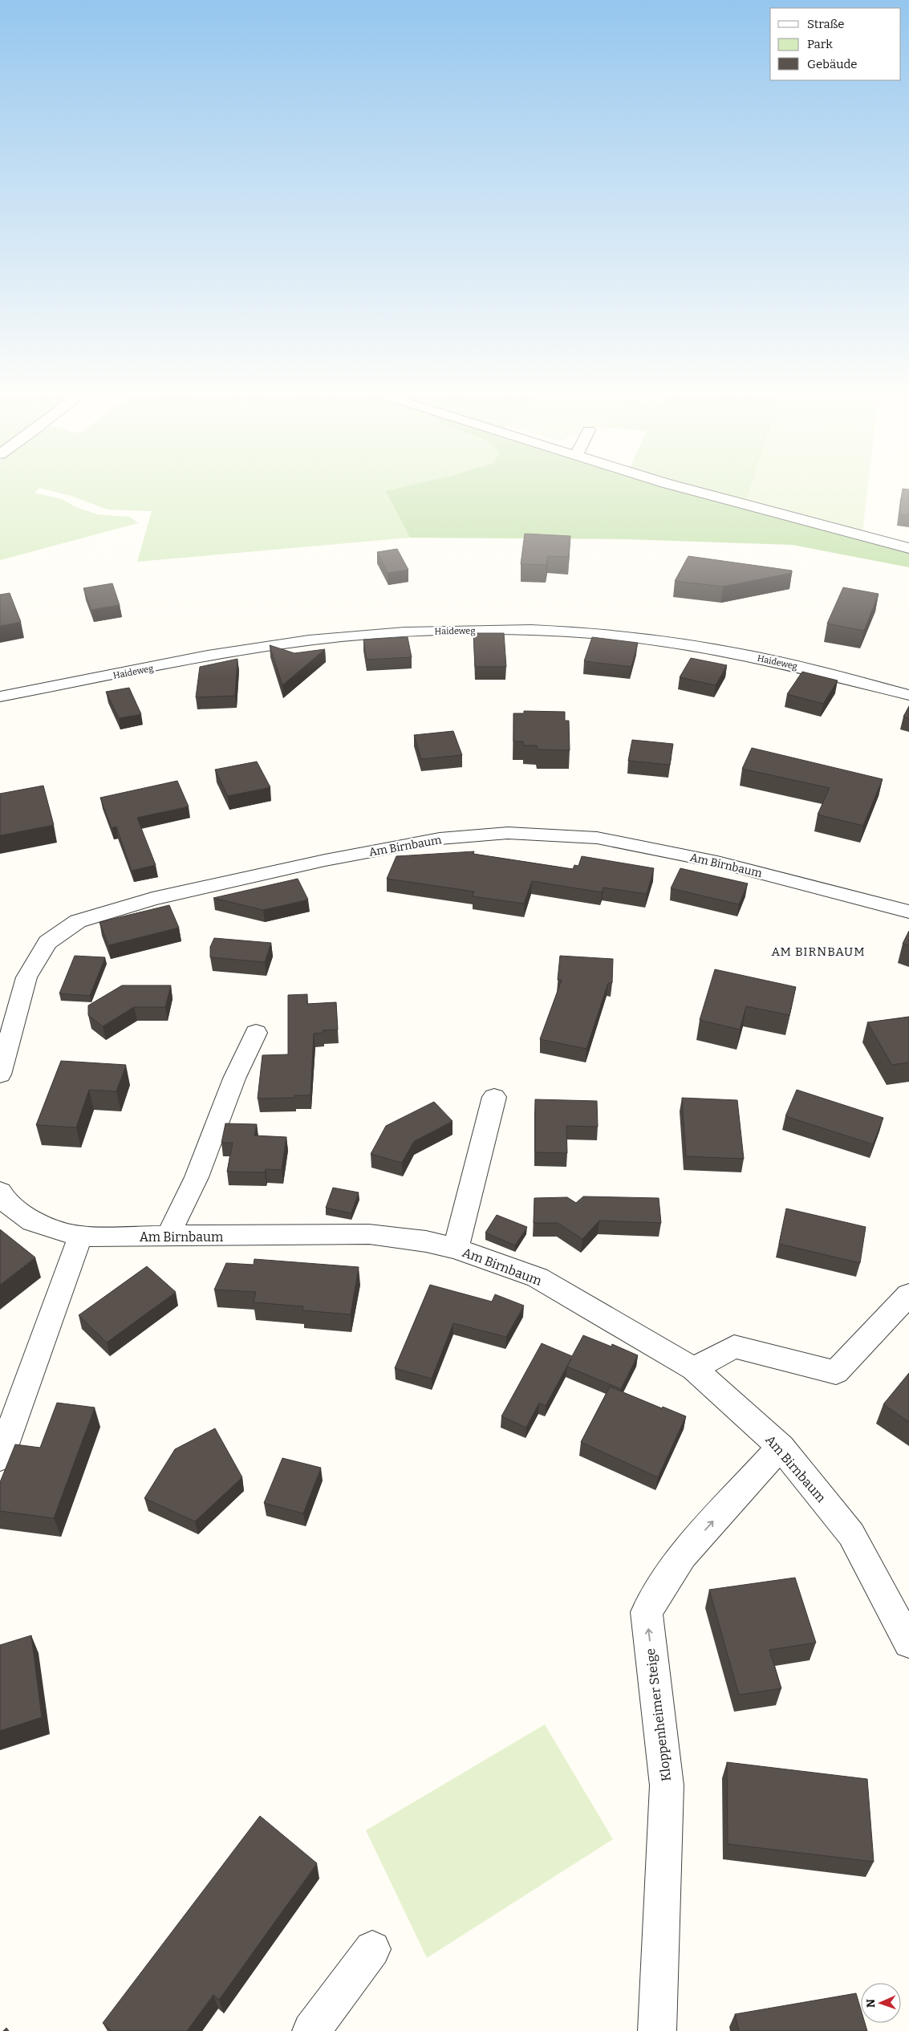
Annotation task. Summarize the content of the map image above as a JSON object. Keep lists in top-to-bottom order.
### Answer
{
  "streets": {
    "street": ["Haideweg", "Am Birnbaum", "Kloppenheimer Steige"]
  },
  "crossings": [
    ["Am Birnbaum", "Kloppenheimer Steige"]
  ],
  "one_way": ["Kloppenheimer Steige"],
  "districts": ["AM BIRNBAUM"],
  "legend": ["Straße", "Park", "Gebäude"],
  "north": "left"
}
